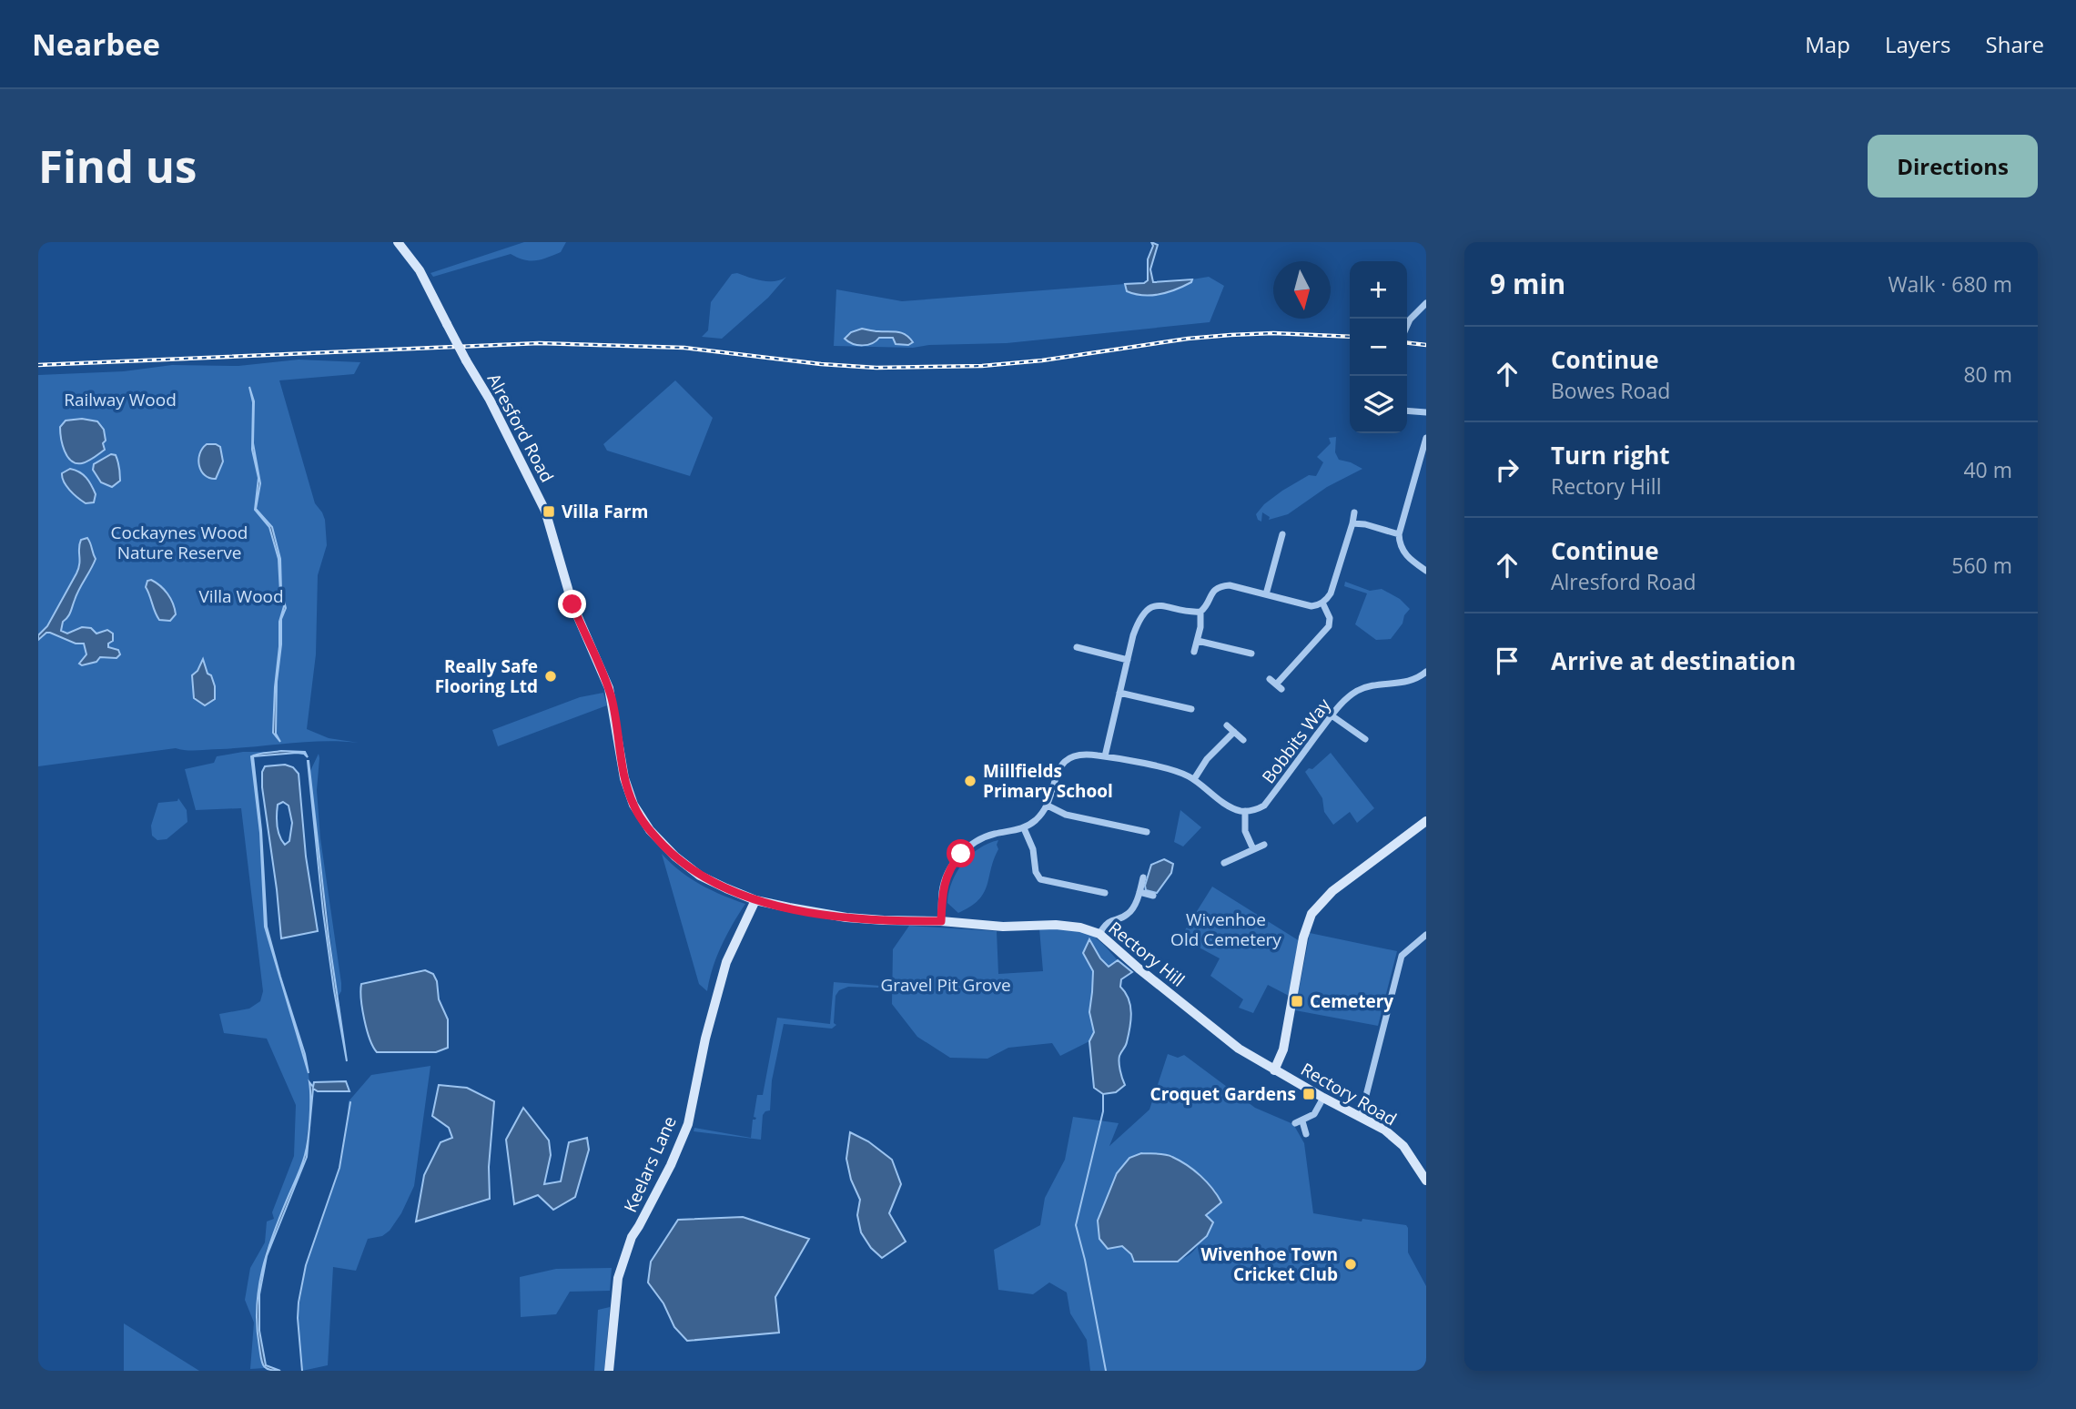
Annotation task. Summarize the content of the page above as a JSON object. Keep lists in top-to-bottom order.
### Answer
{
  "streets": {
    "street": [
      "Alresford Road",
      "Bobbits Way",
      "Rectory Hill",
      "Rectory Road",
      "Keelars Lane"
    ]
  },
  "crossings": [
    ["Alresford Road", "Rectory Hill"],
    ["Alresford Road", "Keelars Lane"],
    ["Rectory Hill", "Rectory Road"]
  ],
  "parks": [
    "Railway Wood",
    "Cockaynes Wood Nature Reserve",
    "Villa Wood",
    "Wivenhoe Old Cemetery",
    "Gravel Pit Grove"
  ],
  "places": {
    "transit": ["Villa Farm", "Cemetery", "Croquet Gardens"],
    "other": ["Really Safe Flooring Ltd", "Millfields Primary School", "Wivenhoe Town Cricket Club"]
  },
  "north": "bottom",
  "page": {
    "header": "Nearbee",
    "nav": ["Map", "Layers", "Share"],
    "buttons": "Directions",
    "title": "Find us",
    "heading": ["9 min", "Walk · 680 m"],
    "map_buttons": ["+", "−"],
    "list": [
      ["Continue", "Bowes Road", "80 m"],
      ["Turn right", "Rectory Hill", "40 m"],
      ["Continue", "Alresford Road", "560 m"],
      "Arrive at destination"
    ]
  }
}
